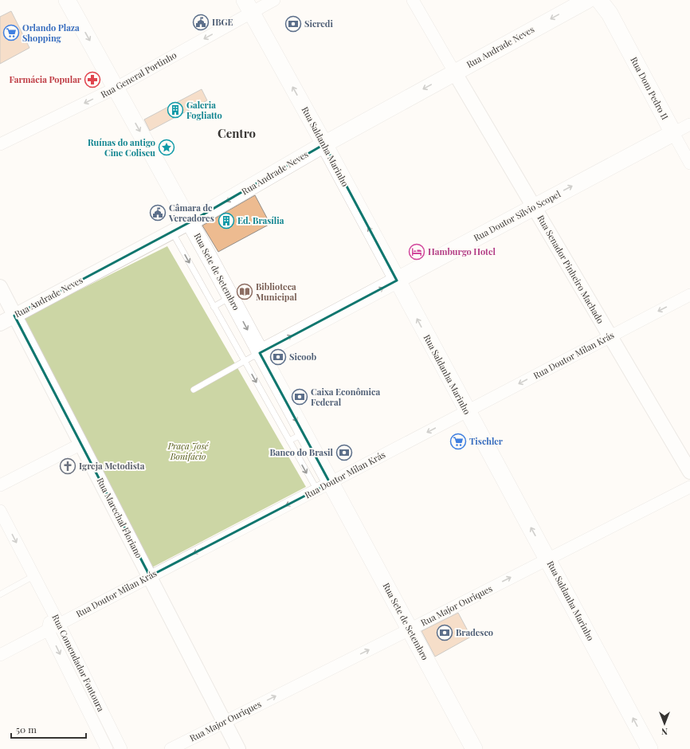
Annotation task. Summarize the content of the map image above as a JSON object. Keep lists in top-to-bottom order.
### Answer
{
  "streets": {
    "main road": [
      "Rua Andrade Neves",
      "Rua Dom Pedro II",
      "Rua Saldanha Marinho",
      "Rua Doutor Silvio Scopel",
      "Rua Sete de Setembro"
    ],
    "street": [
      "Rua General Portinho",
      "Rua Senador Pinheiro Machado",
      "Rua Doutor Milan Krás",
      "Rua Marechal Floriano",
      "Rua Major Ouriques",
      "Rua Comendador Fontoura"
    ]
  },
  "crossings": [
    ["Rua Andrade Neves", "Rua Saldanha Marinho"],
    ["Rua Andrade Neves", "Rua Senador Pinheiro Machado"],
    ["Rua Andrade Neves", "Rua Sete de Setembro"],
    ["Rua Andrade Neves", "Rua Marechal Floriano"],
    ["Rua General Portinho", "Rua Saldanha Marinho"],
    ["Rua General Portinho", "Rua Sete de Setembro"],
    ["Rua Dom Pedro II", "Rua Doutor Silvio Scopel"],
    ["Rua Saldanha Marinho", "Rua Doutor Silvio Scopel"],
    ["Rua Saldanha Marinho", "Rua Doutor Milan Krás"],
    ["Rua Saldanha Marinho", "Rua Major Ouriques"],
    ["Rua Doutor Silvio Scopel", "Rua Senador Pinheiro Machado"],
    ["Rua Doutor Silvio Scopel", "Rua Sete de Setembro"],
    ["Rua Senador Pinheiro Machado", "Rua Doutor Milan Krás"],
    ["Rua Sete de Setembro", "Rua Doutor Milan Krás"],
    ["Rua Sete de Setembro", "Rua Major Ouriques"],
    ["Rua Doutor Milan Krás", "Rua Marechal Floriano"],
    ["Rua Doutor Milan Krás", "Rua Comendador Fontoura"],
    ["Rua Marechal Floriano", "Rua Major Ouriques"]
  ],
  "one_way": [
    "Rua Andrade Neves",
    "Rua General Portinho",
    "Rua Saldanha Marinho",
    "Rua Doutor Silvio Scopel",
    "Rua Sete de Setembro",
    "Rua Doutor Milan Krás",
    "Rua Major Ouriques"
  ],
  "districts": ["Centro"],
  "parks": ["Praça José Bonifácio"],
  "places": {
    "public building": ["IBGE", "Câmara de Vereadores"],
    "bank": [
      "Sicredi",
      "Sicoob",
      "Caixa Econômica Federal",
      "Banco do Brasil",
      "Bradesco"
    ],
    "supermarket": ["Orlando Plaza Shopping", "Tischler"],
    "pharmacy": ["Farmácia Popular"],
    "building": ["Galeria Fogliatto", "Ed. Brasília"],
    "place": ["Ruínas do antigo Cine Coliseu"],
    "hotel": ["Hamburgo Hotel"],
    "library": ["Biblioteca Municipal"],
    "church": ["Igreja Metodista"]
  },
  "scale_bar": "50 m",
  "north": "bottom"
}
